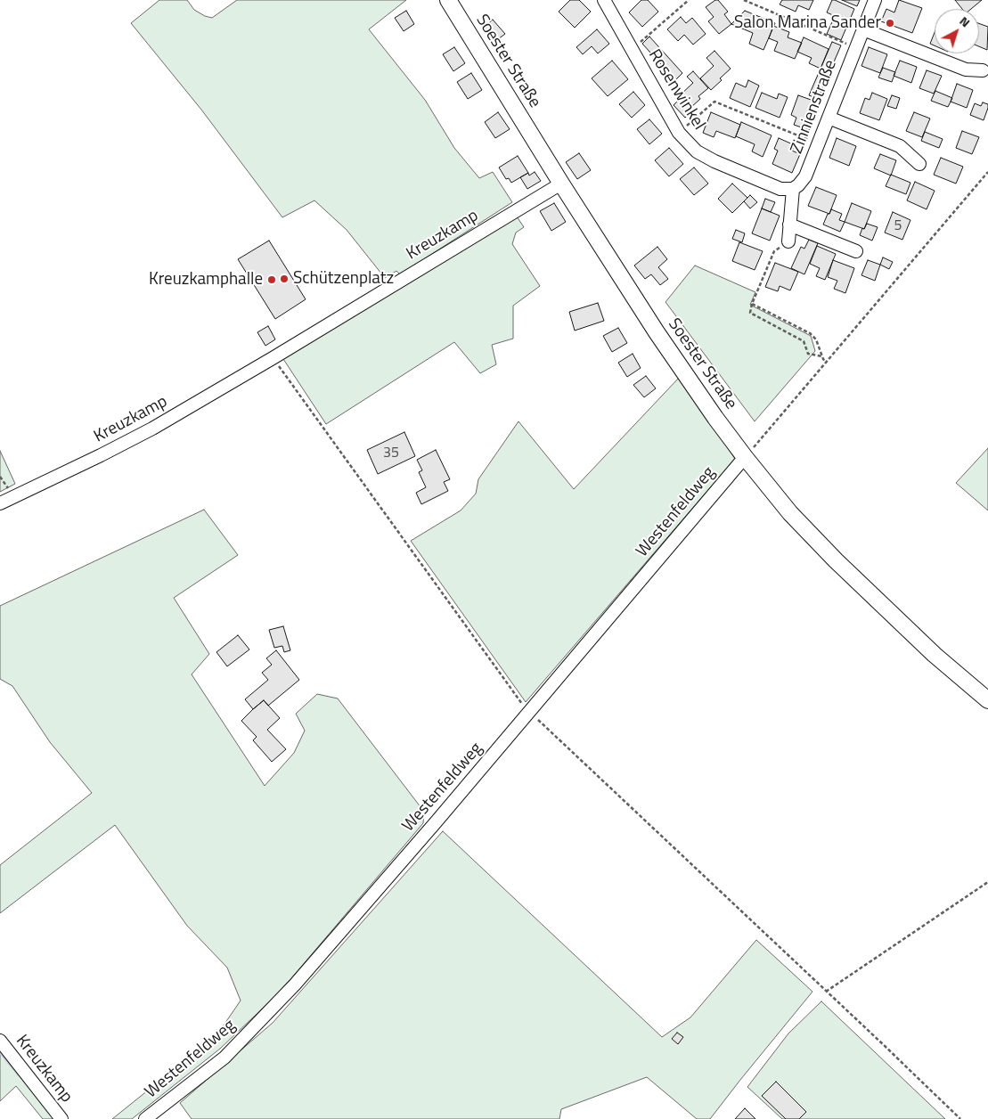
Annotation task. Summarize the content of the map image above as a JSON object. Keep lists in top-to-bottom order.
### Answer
{
  "streets": {
    "main road": ["Soester Straße"],
    "street": [
      "Rosenwinkel",
      "Zinnienstraße",
      "Kreuzkamp",
      "Westenfeldweg"
    ]
  },
  "crossings": [
    ["Soester Straße", "Kreuzkamp"],
    ["Soester Straße", "Westenfeldweg"],
    ["Rosenwinkel", "Zinnienstraße"]
  ],
  "places": ["Salon Marina Sander", "Schützenplatz", "Kreuzkamphalle"],
  "house_numbers": ["5", "35"],
  "north": "top right"
}
